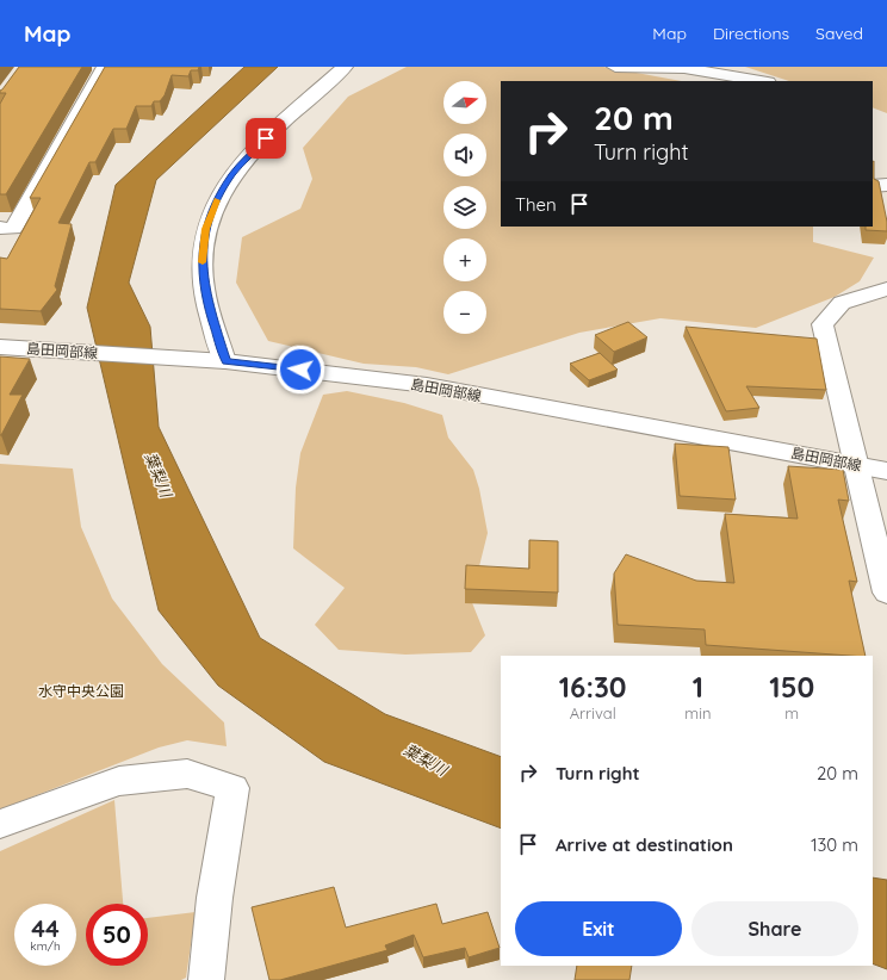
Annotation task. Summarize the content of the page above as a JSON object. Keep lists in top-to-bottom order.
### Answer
{
  "streets": {
    "street": ["島田岡部線"]
  },
  "water": ["葉梨川"],
  "parks": ["水守中央公園"],
  "north": "right",
  "page": {
    "header": "Map",
    "nav": ["Map", "Directions", "Saved"],
    "map_buttons": ["+", "−"],
    "turn": ["20 m", "Turn right"],
    "then": "Then",
    "eta": [
      "16:30",
      "Arrival",
      "1",
      "min",
      "150",
      "m"
    ],
    "list": [
      {
        "name": "Turn right",
        "value": "20 m"
      },
      {
        "name": "Arrive at destination",
        "value": "130 m"
      }
    ],
    "buttons": ["Exit", "Share"],
    "speed": "44 km/h",
    "limit": "50"
  }
}
